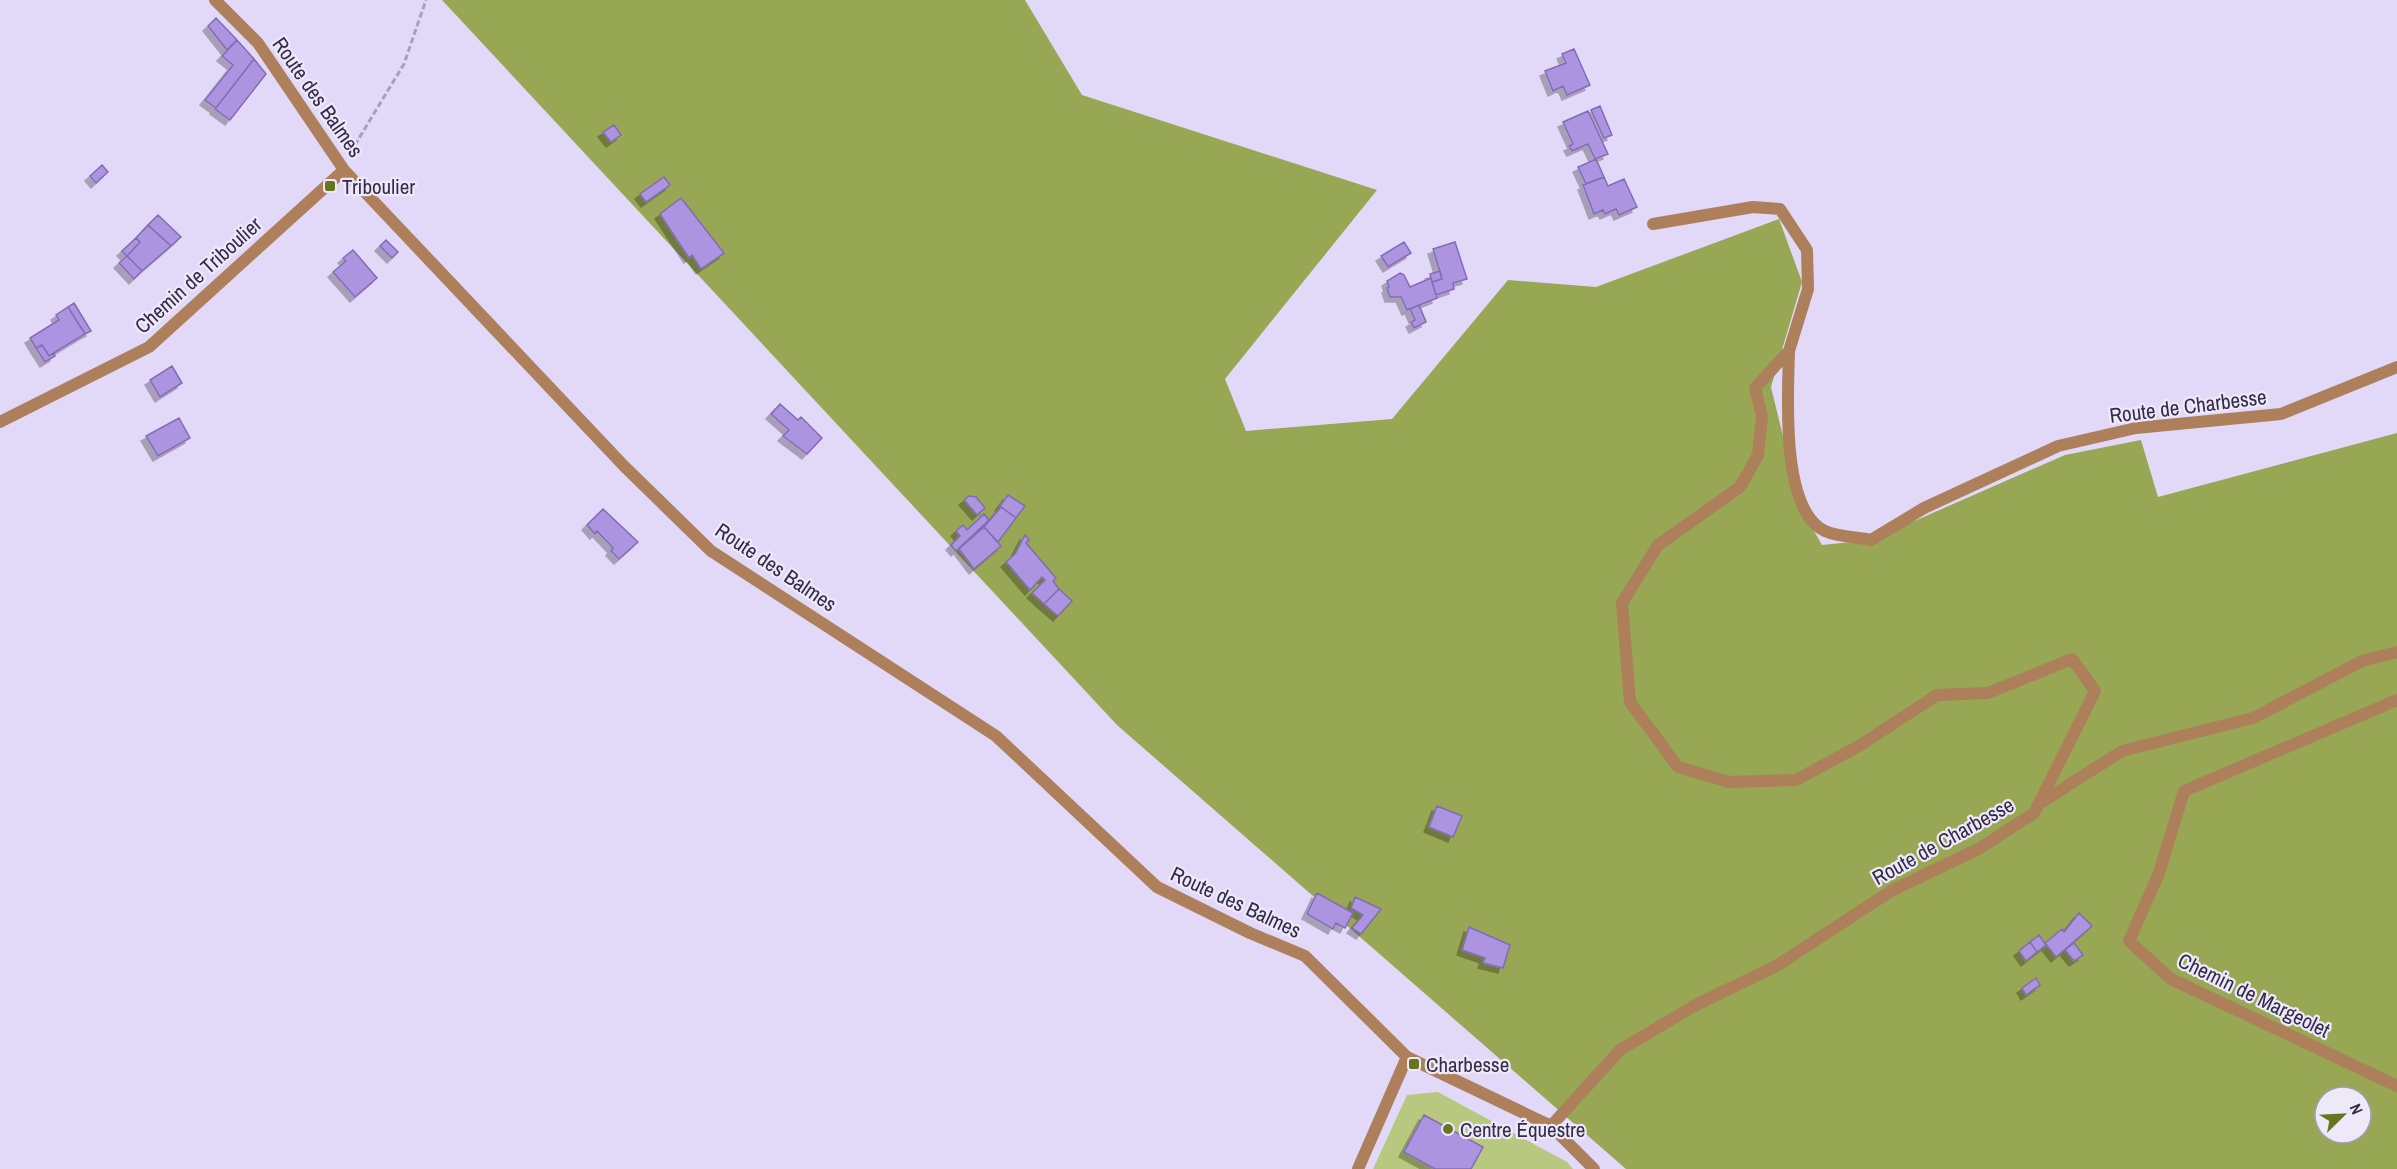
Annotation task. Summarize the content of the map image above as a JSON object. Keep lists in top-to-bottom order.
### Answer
{
  "streets": {
    "street": [
      "Route des Balmes",
      "Chemin de Triboulier",
      "Route de Charbesse",
      "Chemin de Margeolet"
    ]
  },
  "crossings": [
    ["Route des Balmes", "Chemin de Triboulier"],
    ["Route des Balmes", "Route de Charbesse"]
  ],
  "places": {
    "transit": ["Triboulier", "Charbesse"],
    "other": ["Centre Équestre"]
  },
  "north": "top right"
}
